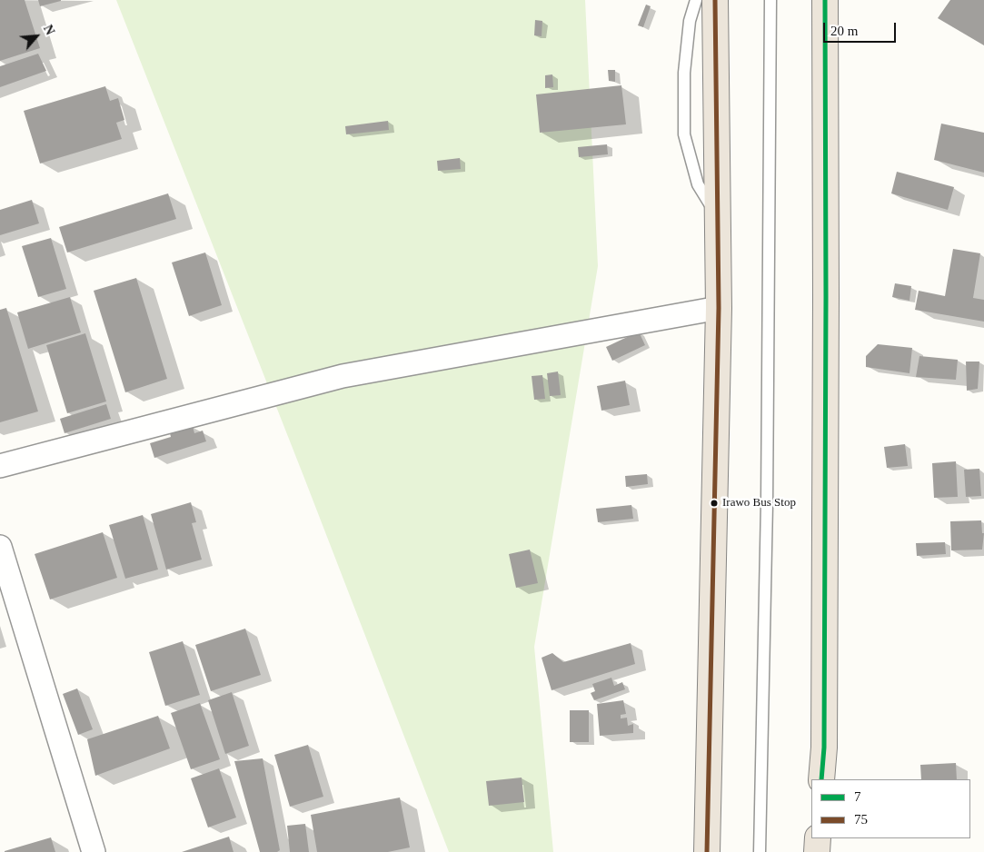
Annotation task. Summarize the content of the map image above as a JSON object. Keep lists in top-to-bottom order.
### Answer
{
  "places": ["Irawo Bus Stop"],
  "lines": ["transit line 7", "transit line 75"],
  "legend": ["7", "75"],
  "scale_bar": "20 m",
  "north": "top right"
}
